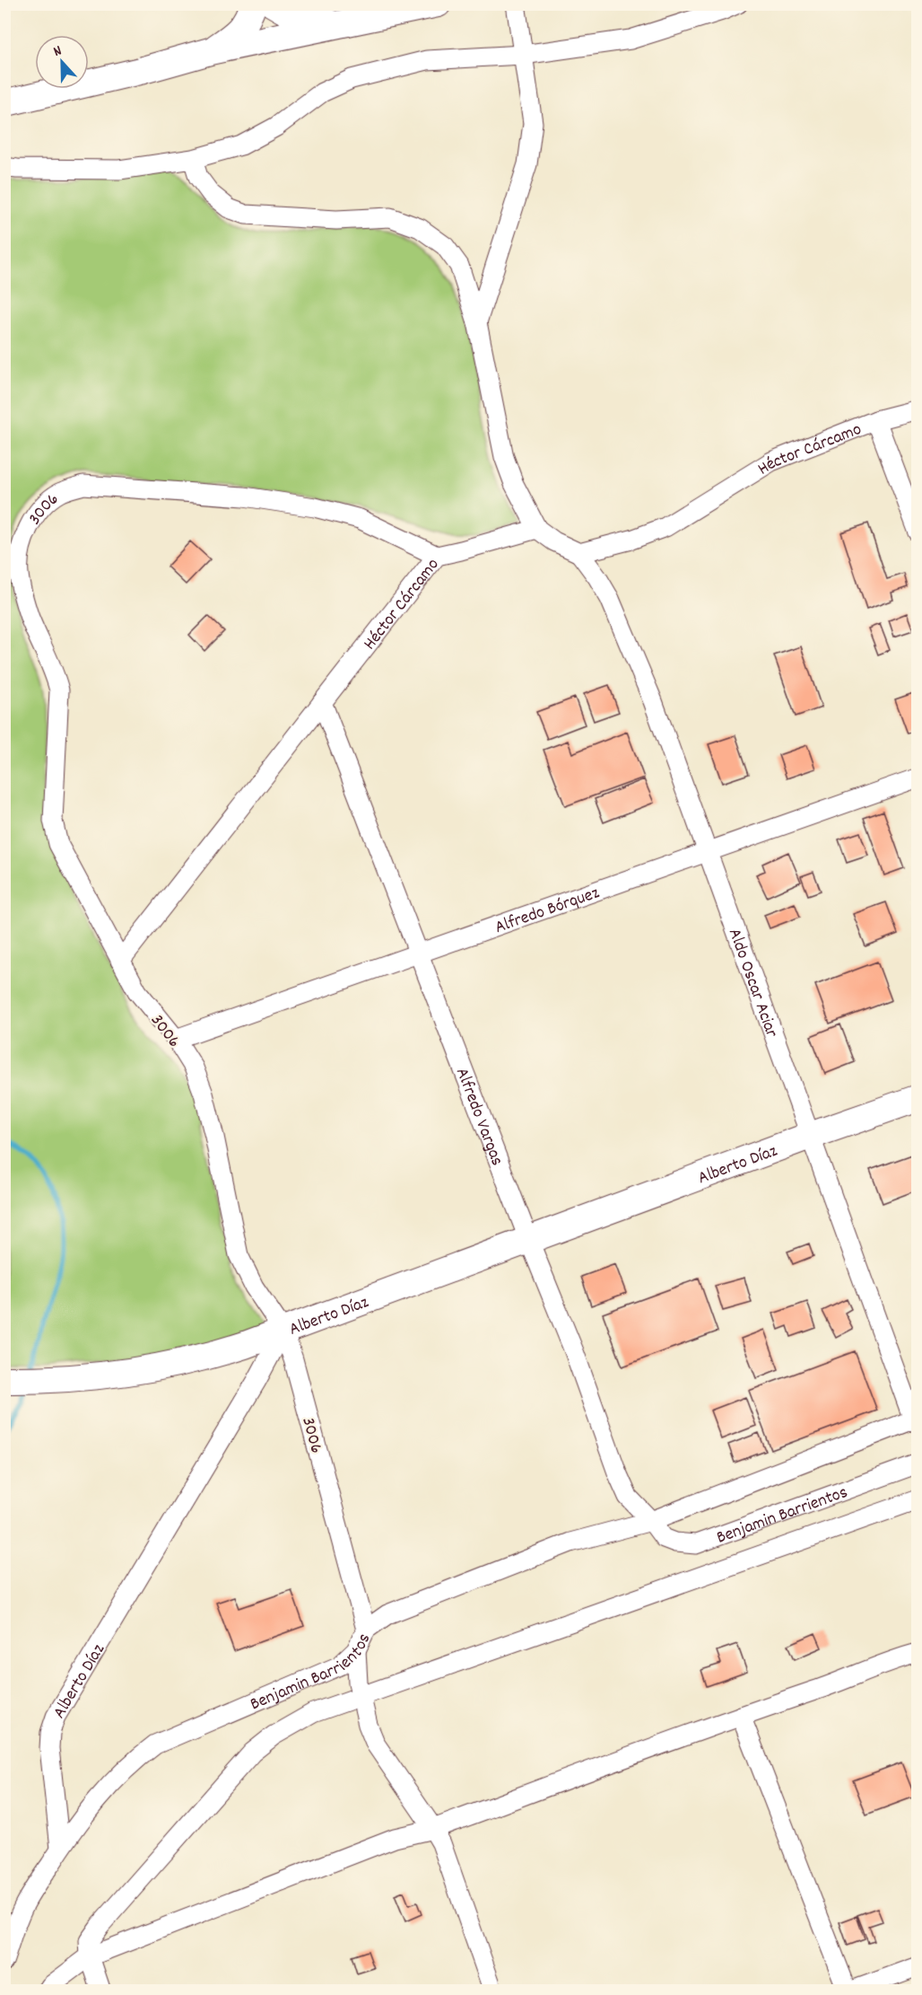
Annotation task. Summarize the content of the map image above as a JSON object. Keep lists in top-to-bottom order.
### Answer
{
  "streets": {
    "street": [
      "Héctor Cárcamo",
      "3006",
      "Alfredo Bórquez",
      "Aldo Oscar Aciar",
      "Alfredo Vargas",
      "Alberto Díaz",
      "Benjamin Barrientos"
    ]
  },
  "crossings": [
    ["Héctor Cárcamo", "3006"],
    ["Héctor Cárcamo", "Aldo Oscar Aciar"],
    ["Héctor Cárcamo", "Alfredo Vargas"],
    ["3006", "Alfredo Bórquez"],
    ["3006", "Alberto Díaz"],
    ["3006", "Benjamin Barrientos"],
    ["Alfredo Bórquez", "Aldo Oscar Aciar"],
    ["Alfredo Bórquez", "Alfredo Vargas"],
    ["Aldo Oscar Aciar", "Alberto Díaz"],
    ["Aldo Oscar Aciar", "Benjamin Barrientos"],
    ["Alfredo Vargas", "Alberto Díaz"],
    ["Alfredo Vargas", "Benjamin Barrientos"],
    ["Alberto Díaz", "Benjamin Barrientos"]
  ],
  "north": "top"
}
